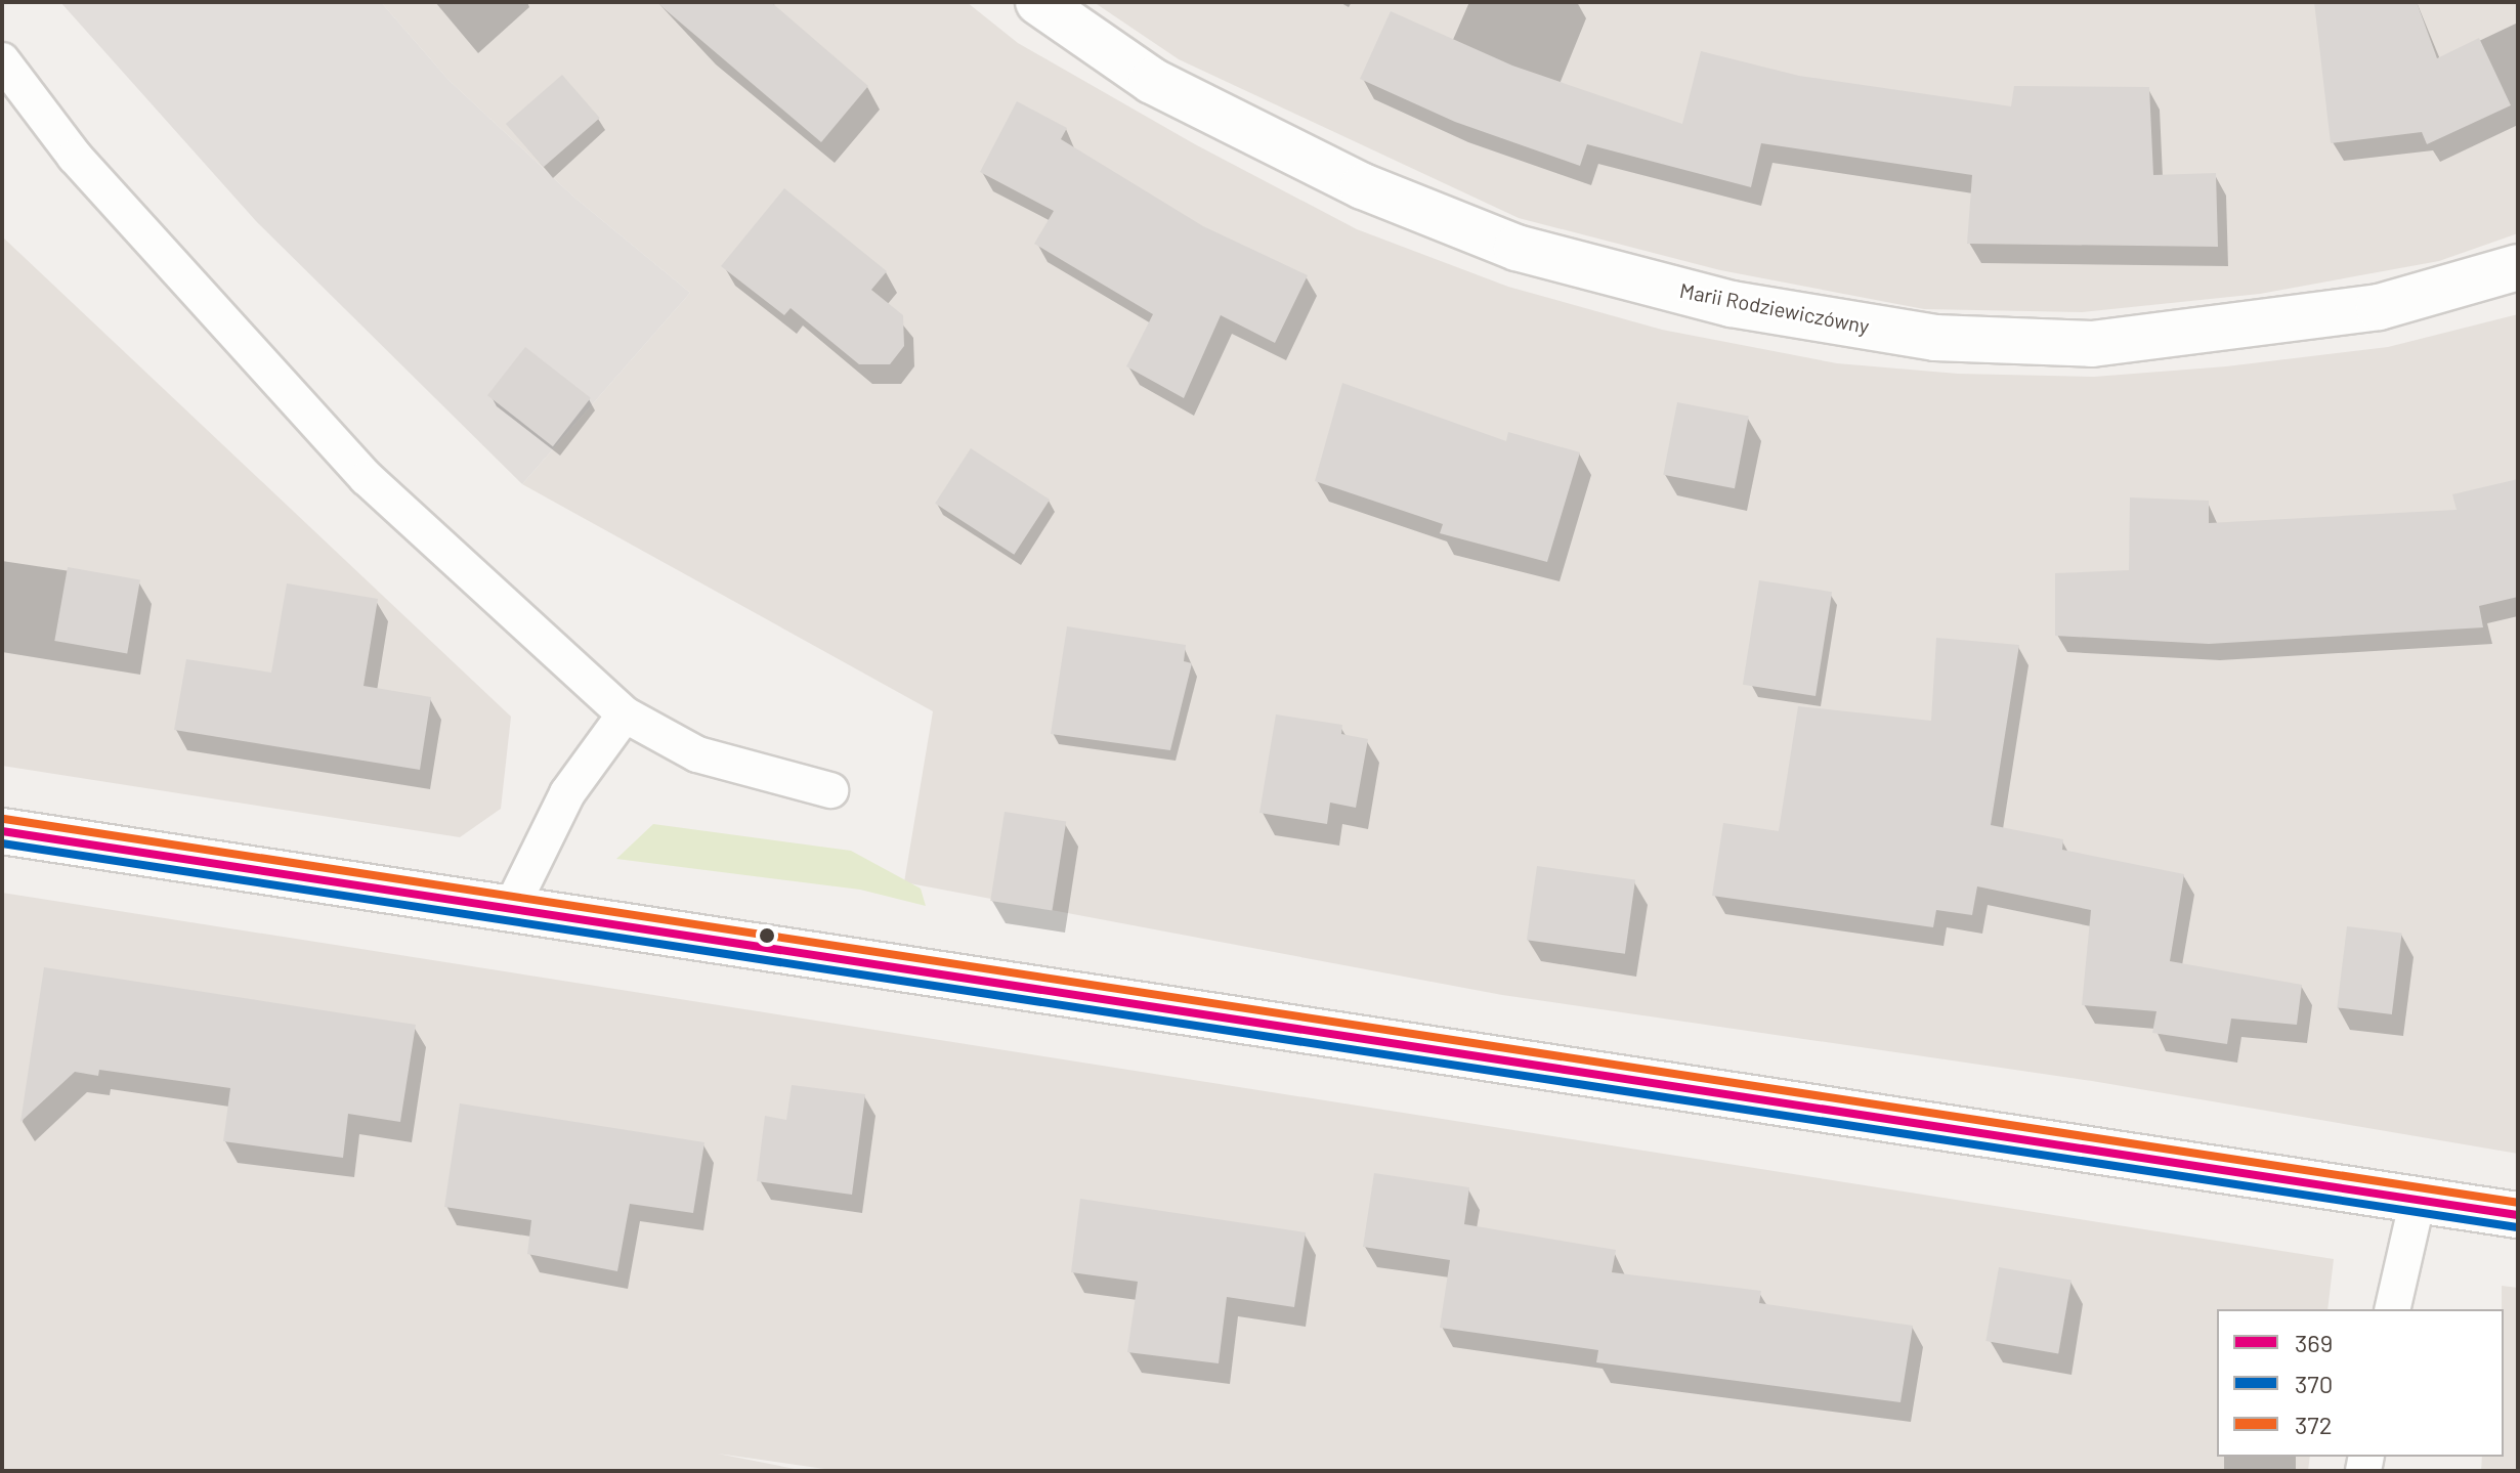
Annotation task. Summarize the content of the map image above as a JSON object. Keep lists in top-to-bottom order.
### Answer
{
  "streets": {
    "street": ["Marii Rodziewiczówny"]
  },
  "lines": ["transit line 372", "transit line 369", "transit line 370"],
  "legend": ["369", "370", "372"]
}
